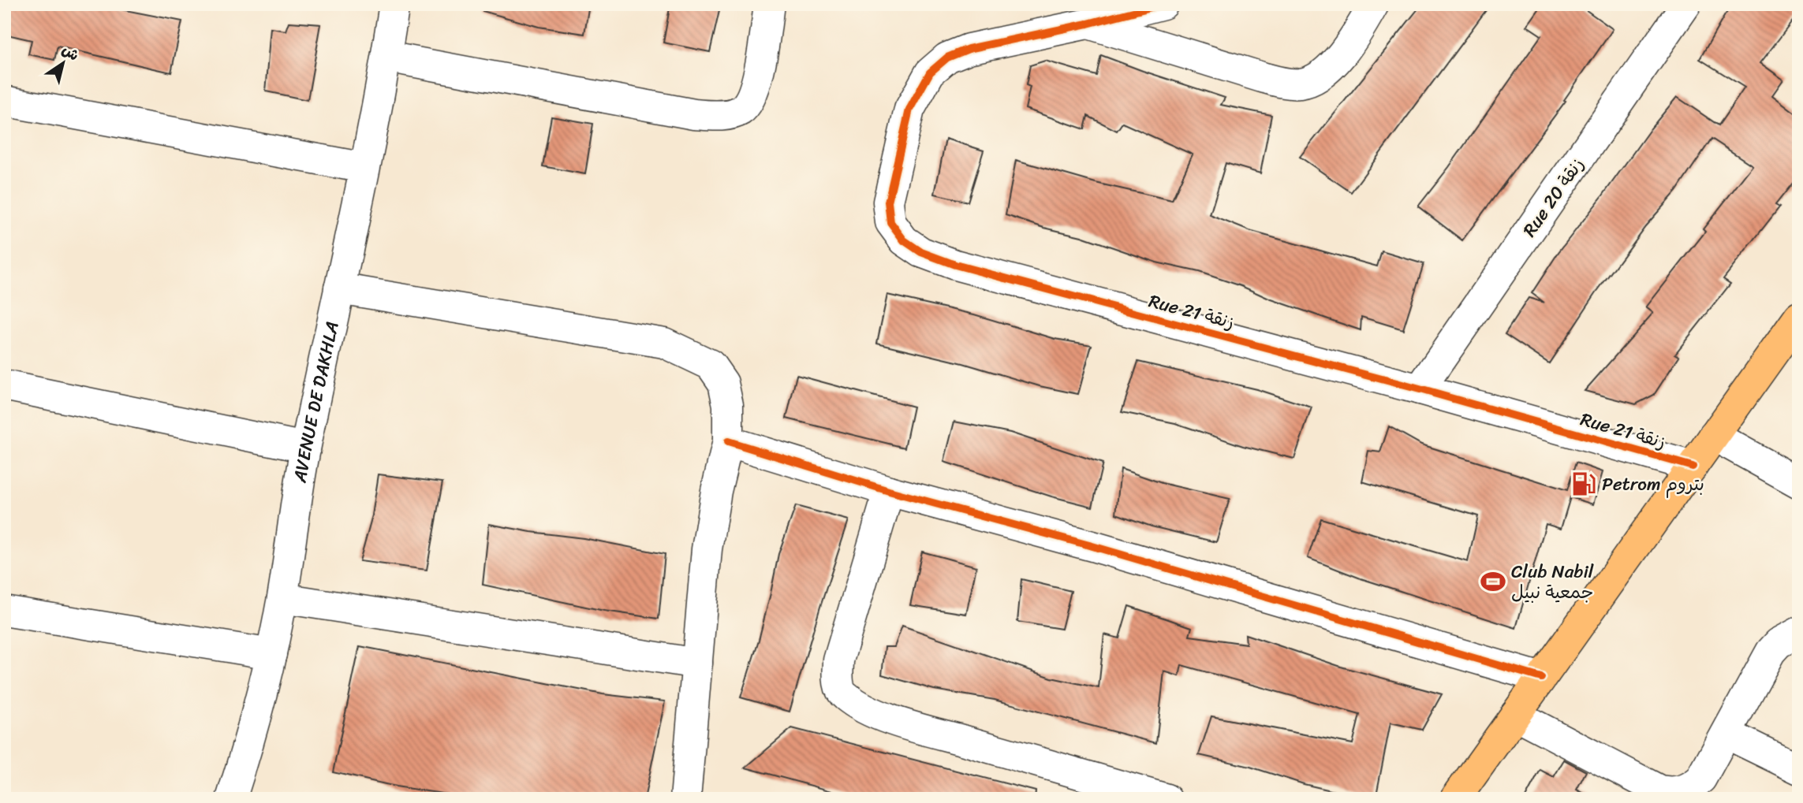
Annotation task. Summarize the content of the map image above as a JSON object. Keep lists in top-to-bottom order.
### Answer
{
  "streets": {
    "street": ["Rue 20 زنقة", "Rue 21 زنقة", "AVENUE DE DAKHLA"]
  },
  "crossings": [
    ["Rue 20 زنقة", "Rue 21 زنقة"]
  ],
  "places": {
    "fuel station": ["Petrom بتروم"],
    "sports": ["Club Nabil جمعية نبيل"]
  },
  "north": "top right"
}
